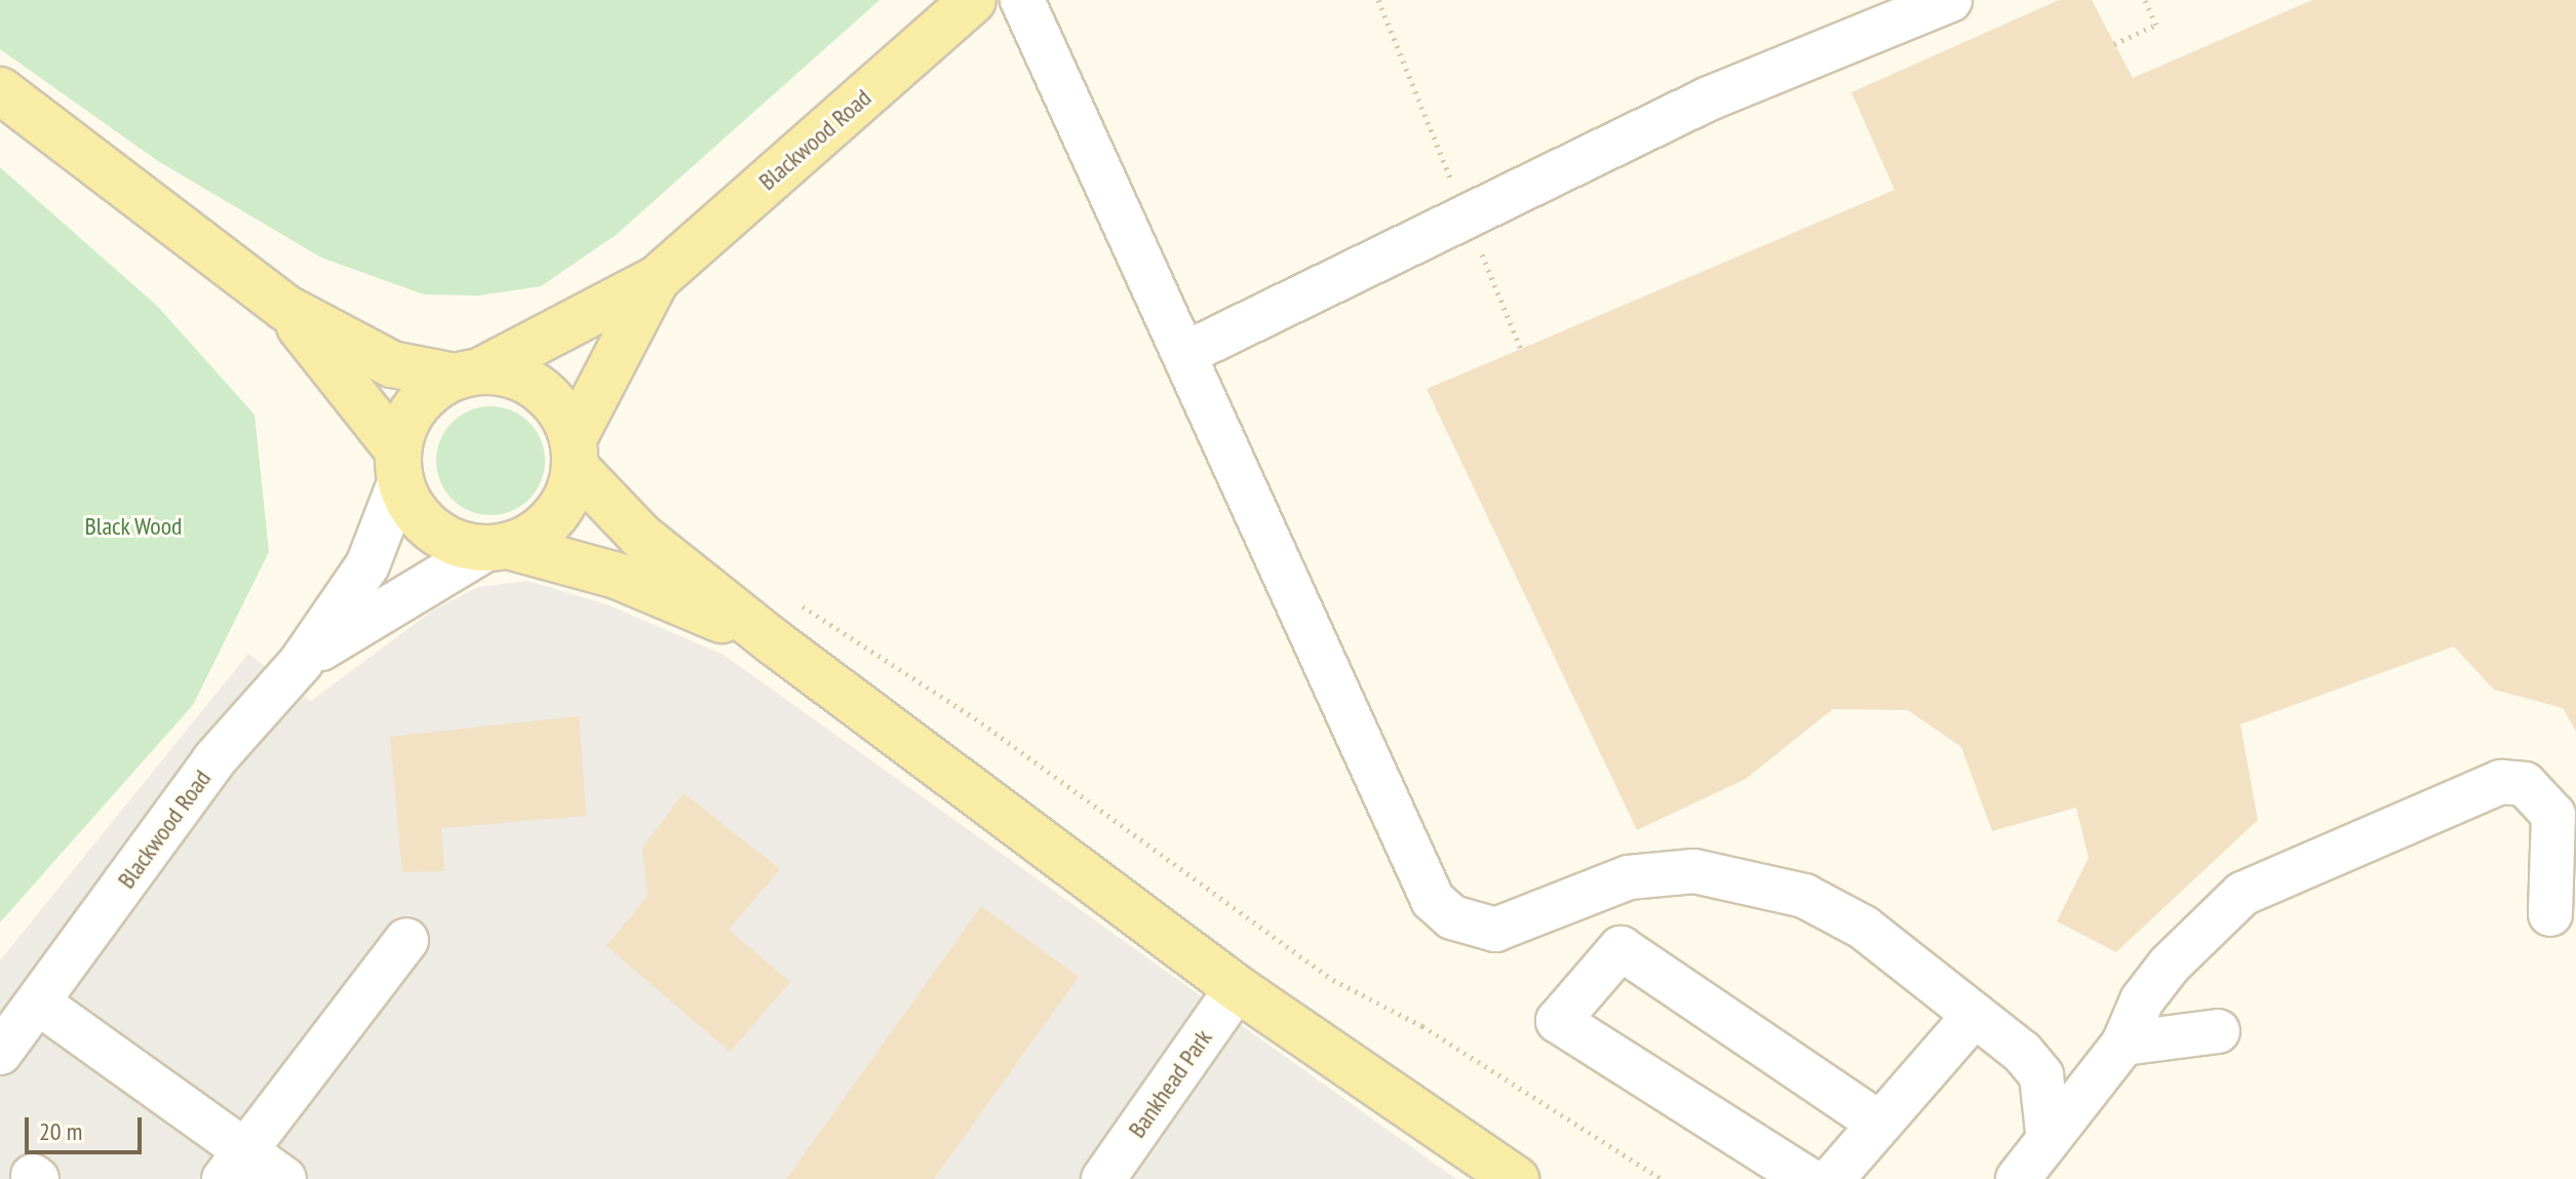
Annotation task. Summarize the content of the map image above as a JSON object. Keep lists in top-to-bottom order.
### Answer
{
  "streets": {
    "main road": ["Blackwood Road"],
    "street": ["Bankhead Park"]
  },
  "parks": ["Black Wood"],
  "scale_bar": "20 m"
}
